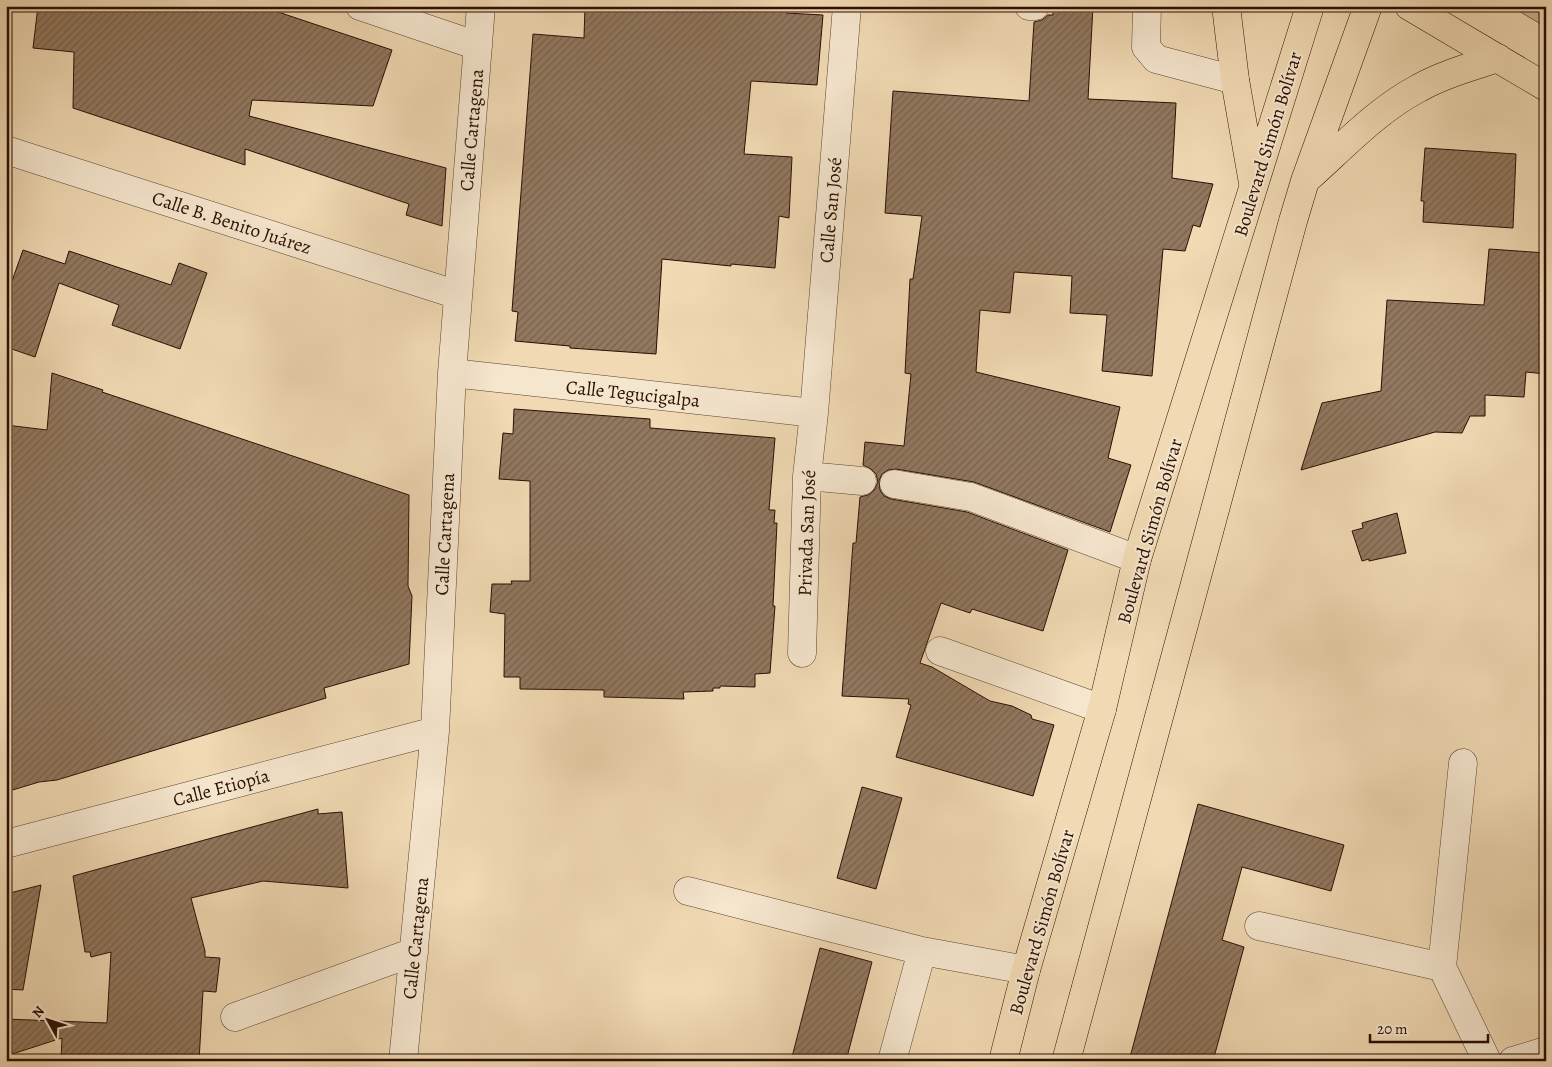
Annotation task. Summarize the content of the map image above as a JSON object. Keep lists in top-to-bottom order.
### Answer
{
  "streets": {
    "main road": ["Boulevard Simón Bolívar"],
    "street": [
      "Calle Cartagena",
      "Calle San José",
      "Calle B. Benito Juárez",
      "Calle Tegucigalpa",
      "Privada San José",
      "Calle Etiopía"
    ]
  },
  "crossings": [
    ["Calle Cartagena", "Calle B. Benito Juárez"],
    ["Calle Cartagena", "Calle Tegucigalpa"],
    ["Calle Cartagena", "Calle Etiopía"],
    ["Calle San José", "Calle Tegucigalpa"],
    ["Calle San José", "Privada San José"],
    ["Calle Tegucigalpa", "Privada San José"]
  ],
  "scale_bar": "20 m",
  "north": "top left"
}
